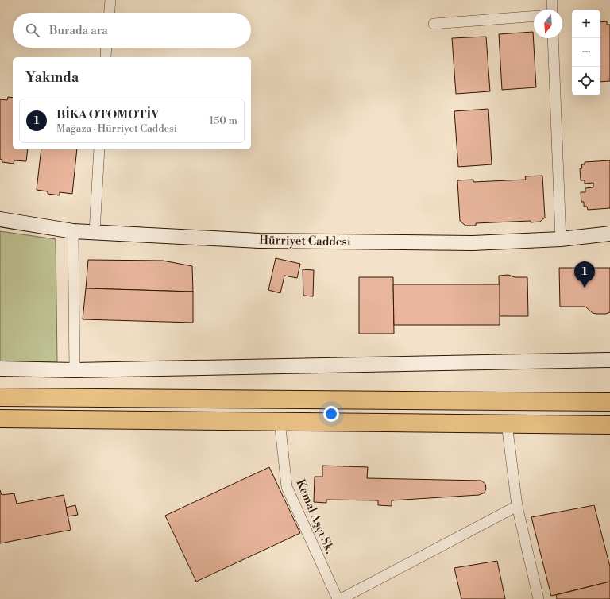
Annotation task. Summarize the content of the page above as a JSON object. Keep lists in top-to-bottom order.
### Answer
{
  "streets": {
    "main road": ["Hürriyet Caddesi"],
    "street": ["Kemal Aşçı Sk."]
  },
  "north": "bottom",
  "page": {
    "map_buttons": ["+", "−"],
    "search": "Burada ara",
    "heading": "Yakında",
    "list": [
      {
        "mark": "1",
        "name": "BİKA OTOMOTİV",
        "note": "Mağaza · Hürriyet Caddesi",
        "value": "150 m"
      }
    ],
    "pins": "1"
  }
}
